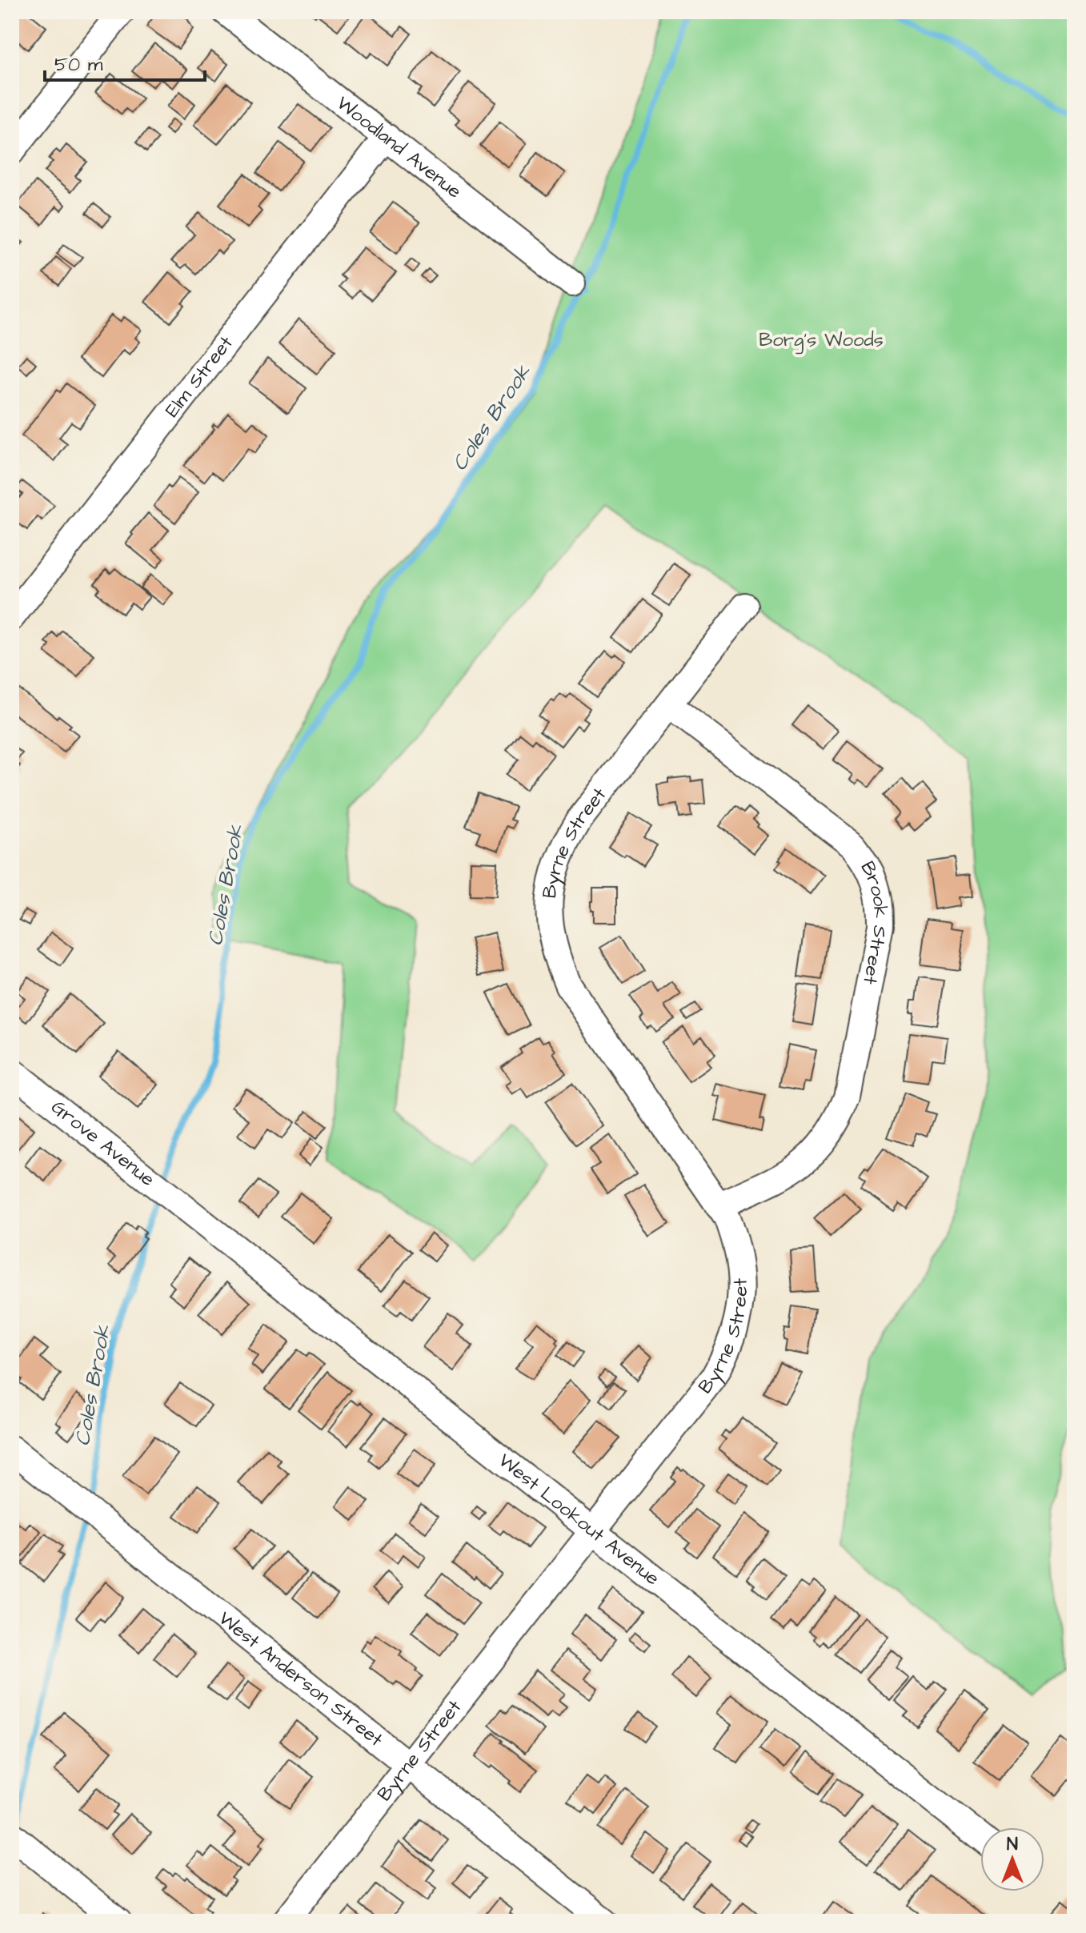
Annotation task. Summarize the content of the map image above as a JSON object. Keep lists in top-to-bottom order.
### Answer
{
  "streets": {
    "street": [
      "Woodland Avenue",
      "Elm Street",
      "Byrne Street",
      "Brook Street",
      "Grove Avenue",
      "West Lookout Avenue",
      "West Anderson Street"
    ]
  },
  "crossings": [
    ["Woodland Avenue", "Elm Street"],
    ["Byrne Street", "Brook Street"],
    ["Byrne Street", "West Lookout Avenue"],
    ["Byrne Street", "West Anderson Street"],
    ["Grove Avenue", "West Lookout Avenue"]
  ],
  "water": ["Coles Brook"],
  "parks": ["Borg's Woods"],
  "scale_bar": "50 m",
  "north": "top"
}
